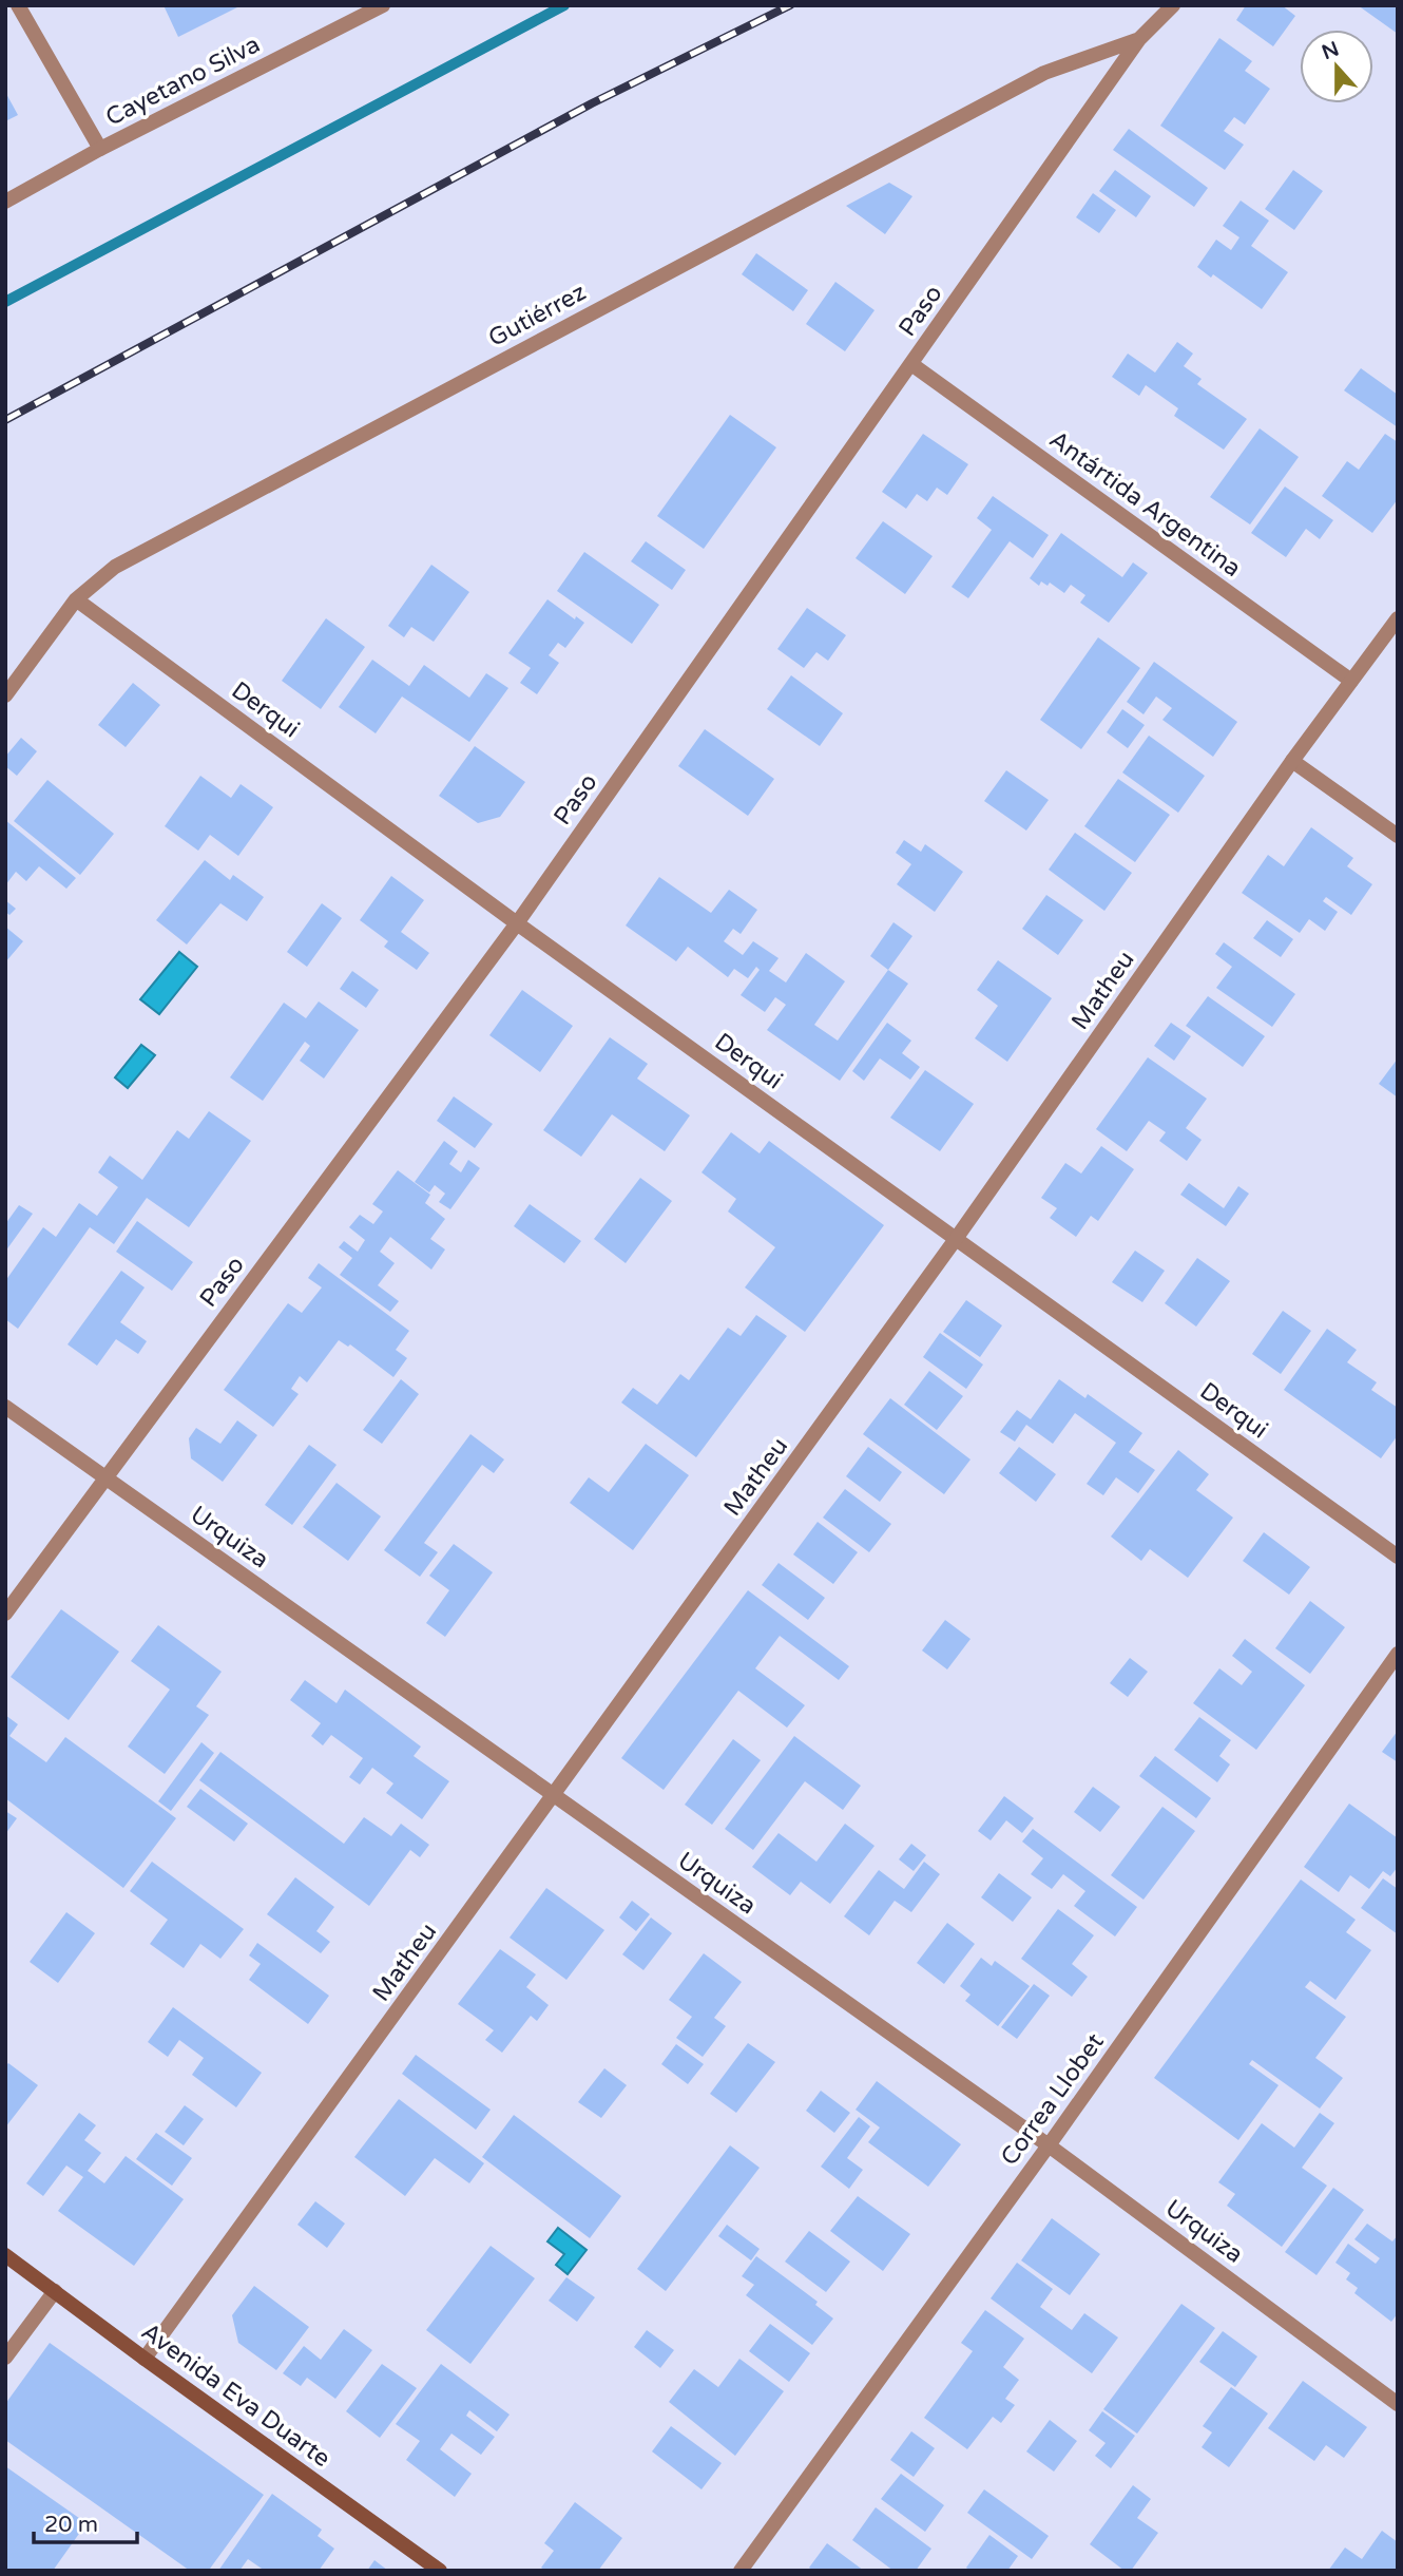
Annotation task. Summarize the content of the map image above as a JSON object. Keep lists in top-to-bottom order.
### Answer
{
  "streets": {
    "main road": ["Avenida Eva Duarte"],
    "street": [
      "Cayetano Silva",
      "Paso",
      "Gutiérrez",
      "Antártida Argentina",
      "Derqui",
      "Matheu",
      "Urquiza",
      "Correa Llobet"
    ]
  },
  "crossings": [
    ["Paso", "Gutiérrez"],
    ["Paso", "Antártida Argentina"],
    ["Paso", "Derqui"],
    ["Paso", "Urquiza"],
    ["Gutiérrez", "Derqui"],
    ["Antártida Argentina", "Matheu"],
    ["Derqui", "Matheu"],
    ["Matheu", "Urquiza"],
    ["Matheu", "Avenida Eva Duarte"],
    ["Urquiza", "Correa Llobet"]
  ],
  "scale_bar": "20 m",
  "north": "top"
}
